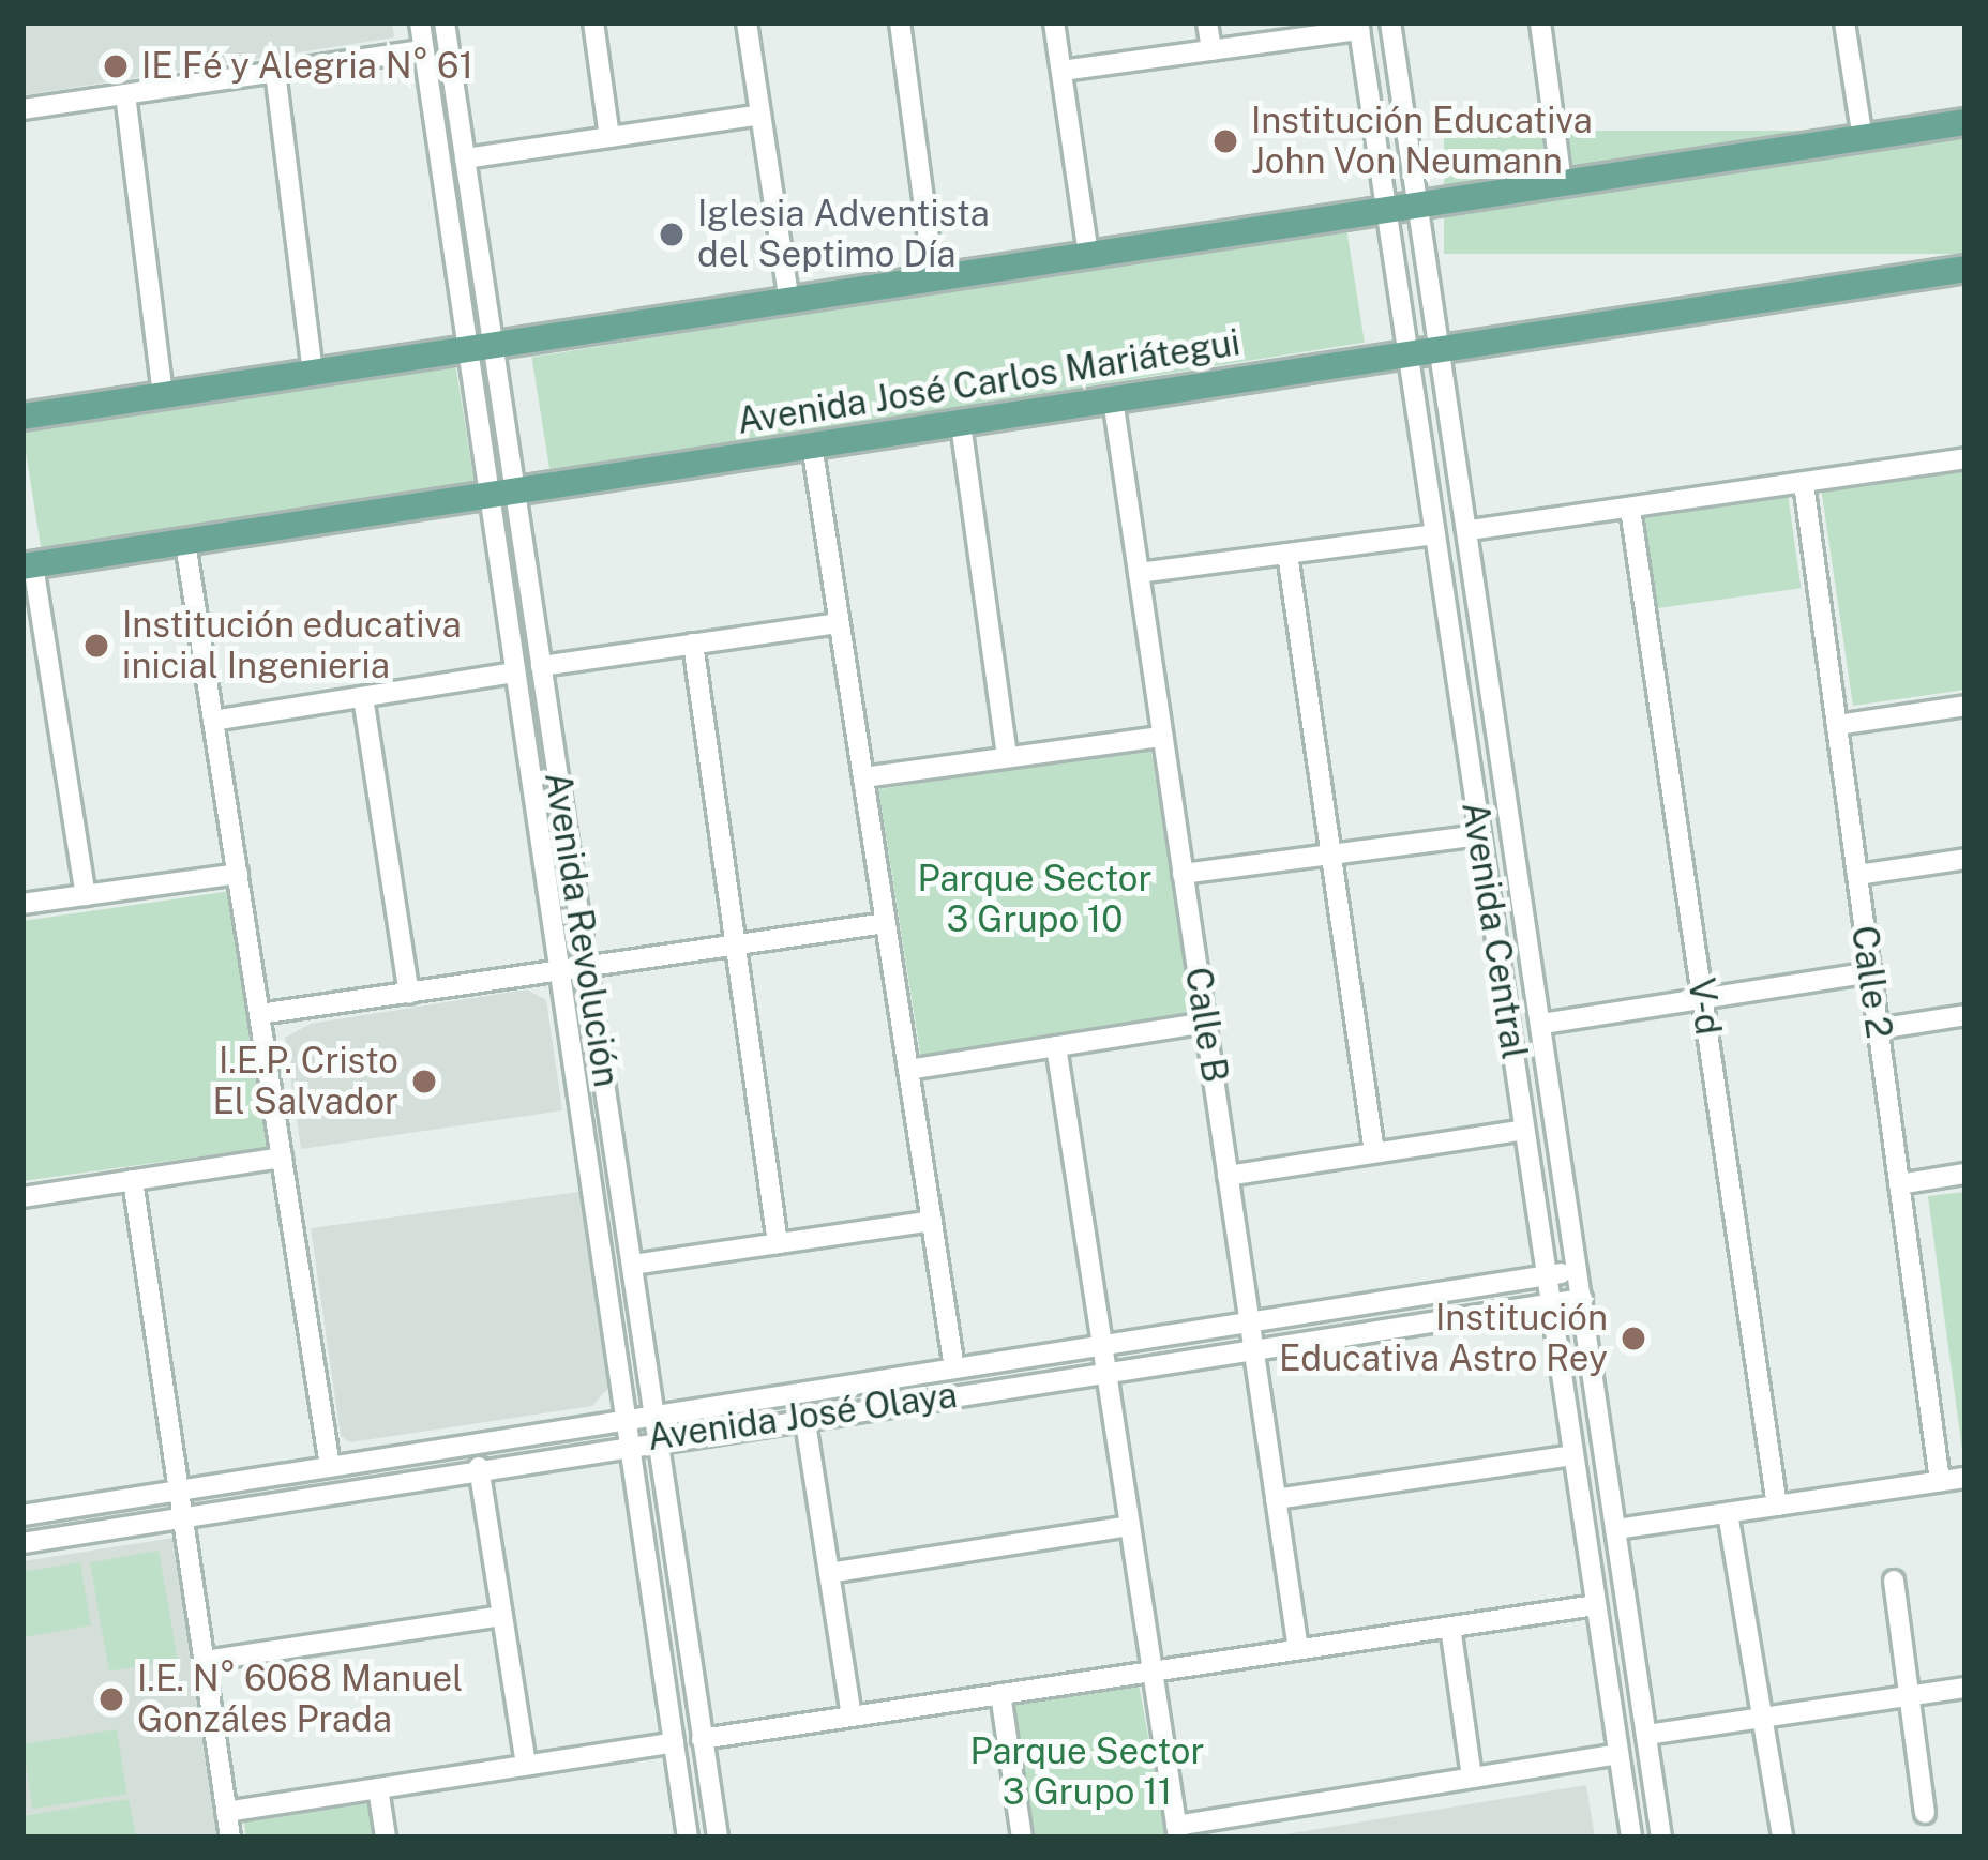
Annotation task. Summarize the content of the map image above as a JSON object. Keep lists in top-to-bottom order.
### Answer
{
  "streets": {
    "main road": ["Avenida José Carlos Mariátegui"],
    "street": [
      "Avenida Revolución",
      "Avenida Central",
      "Calle 2",
      "V-d",
      "Calle B",
      "Avenida José Olaya"
    ]
  },
  "crossings": [
    ["Avenida José Carlos Mariátegui", "Avenida Revolución"],
    ["Avenida José Carlos Mariátegui", "Avenida Central"],
    ["Avenida José Carlos Mariátegui", "Calle B"],
    ["Avenida Revolución", "Avenida José Olaya"],
    ["Avenida Central", "Avenida José Olaya"],
    ["Calle B", "Avenida José Olaya"]
  ],
  "parks": ["Parque Sector 3 Grupo 10", "Parque Sector 3 Grupo 11"],
  "places": [
    "IE Fé y Alegria N° 61",
    "Institución Educativa John Von Neumann",
    "Iglesia Adventista del Septimo Día",
    "Institución educativa inicial Ingenieria",
    "I.E.P. Cristo El Salvador",
    "Institución Educativa Astro Rey",
    "I.E. N° 6068 Manuel Gonzáles Prada"
  ]
}
